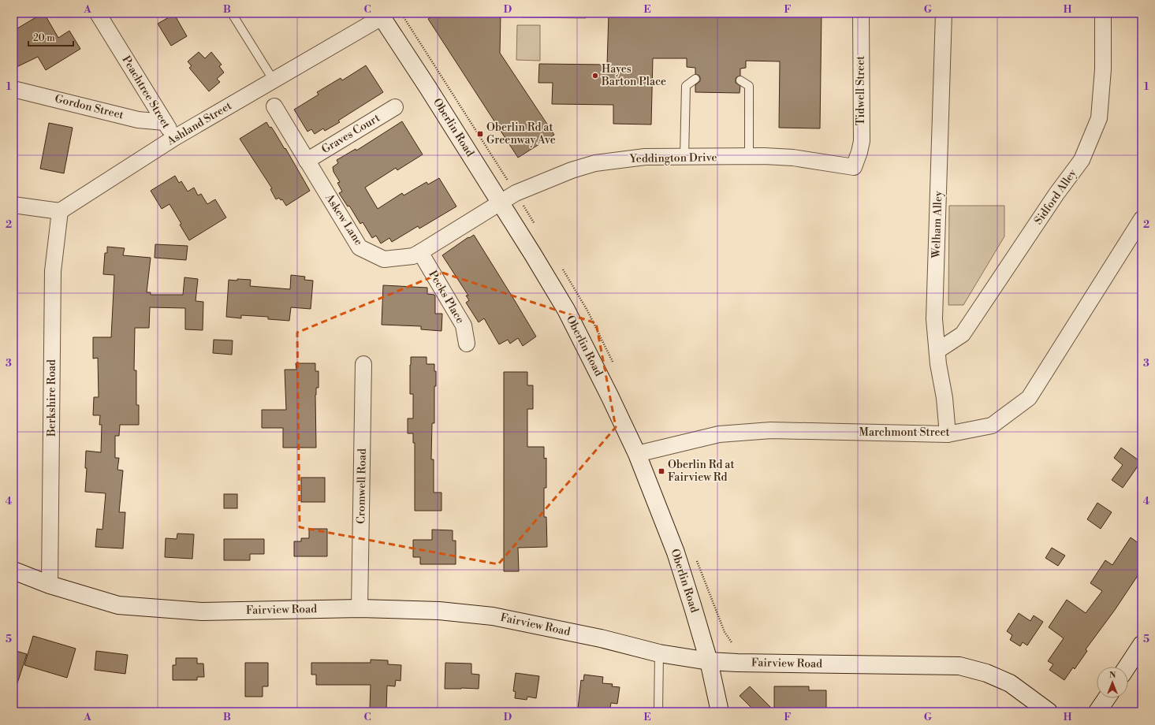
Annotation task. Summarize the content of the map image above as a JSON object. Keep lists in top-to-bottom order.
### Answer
{
  "streets": {
    "street": [
      "Tidwell Street",
      "Peachtree Street",
      "Gordon Street",
      "Ashland Street",
      "Oberlin Road",
      "Graves Court",
      "Yeddington Drive",
      "Sidford Alley",
      "Askew Lane",
      "Welham Alley",
      "Pecks Place",
      "Berkshire Road",
      "Marchmont Street",
      "Cromwell Road",
      "Fairview Road"
    ]
  },
  "crossings": [
    ["Tidwell Street", "Yeddington Drive"],
    ["Peachtree Street", "Gordon Street"],
    ["Peachtree Street", "Ashland Street"],
    ["Ashland Street", "Oberlin Road"],
    ["Ashland Street", "Berkshire Road"],
    ["Oberlin Road", "Yeddington Drive"],
    ["Oberlin Road", "Askew Lane"],
    ["Oberlin Road", "Marchmont Street"],
    ["Oberlin Road", "Fairview Road"],
    ["Graves Court", "Askew Lane"],
    ["Yeddington Drive", "Askew Lane"],
    ["Sidford Alley", "Welham Alley"],
    ["Askew Lane", "Pecks Place"],
    ["Welham Alley", "Marchmont Street"],
    ["Berkshire Road", "Fairview Road"],
    ["Cromwell Road", "Fairview Road"]
  ],
  "places": {
    "other": ["Hayes Barton Place"],
    "transit": ["Oberlin Rd at Greenway Ave", "Oberlin Rd at Fairview Rd"]
  },
  "scale_bar": "20 m",
  "north": "top",
  "grid": {
    "columns": [
      "A",
      "B",
      "C",
      "D",
      "E",
      "F",
      "G",
      "H"
    ],
    "rows": [
      "1",
      "2",
      "3",
      "4",
      "5"
    ]
  }
}
